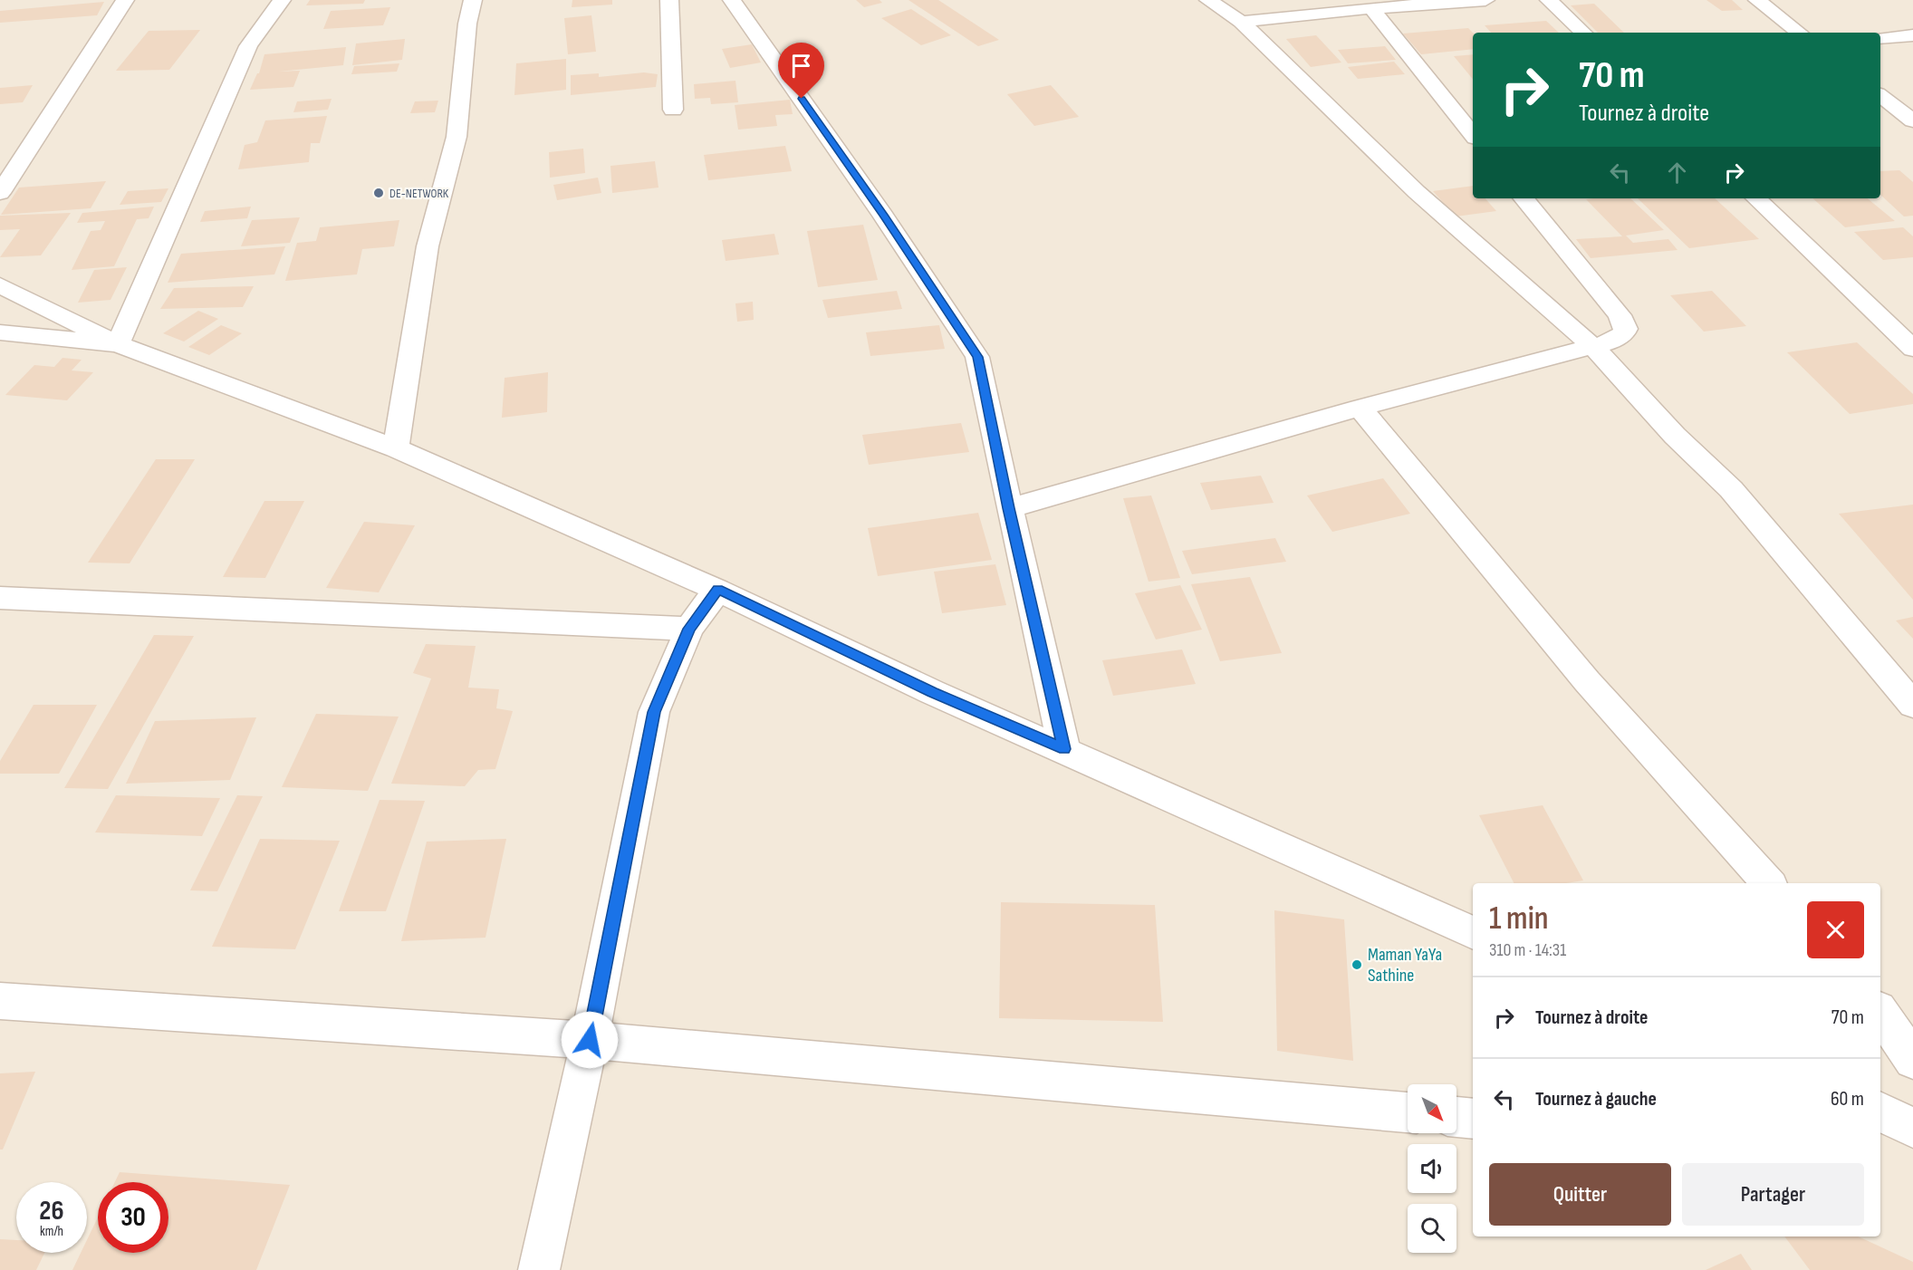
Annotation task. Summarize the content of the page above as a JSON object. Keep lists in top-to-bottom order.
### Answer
{
  "places": ["DE-NETWORK", "Maman YaYa Sathine"],
  "north": "bottom right",
  "page": {
    "turn": ["70 m", "Tournez à droite"],
    "heading": ["1 min", "310 m · 14:31"],
    "list": [
      {
        "name": "Tournez à droite",
        "value": "70 m"
      },
      {
        "name": "Tournez à gauche",
        "value": "60 m"
      }
    ],
    "buttons": ["Quitter", "Partager"],
    "speed": "26 km/h",
    "limit": "30"
  }
}
